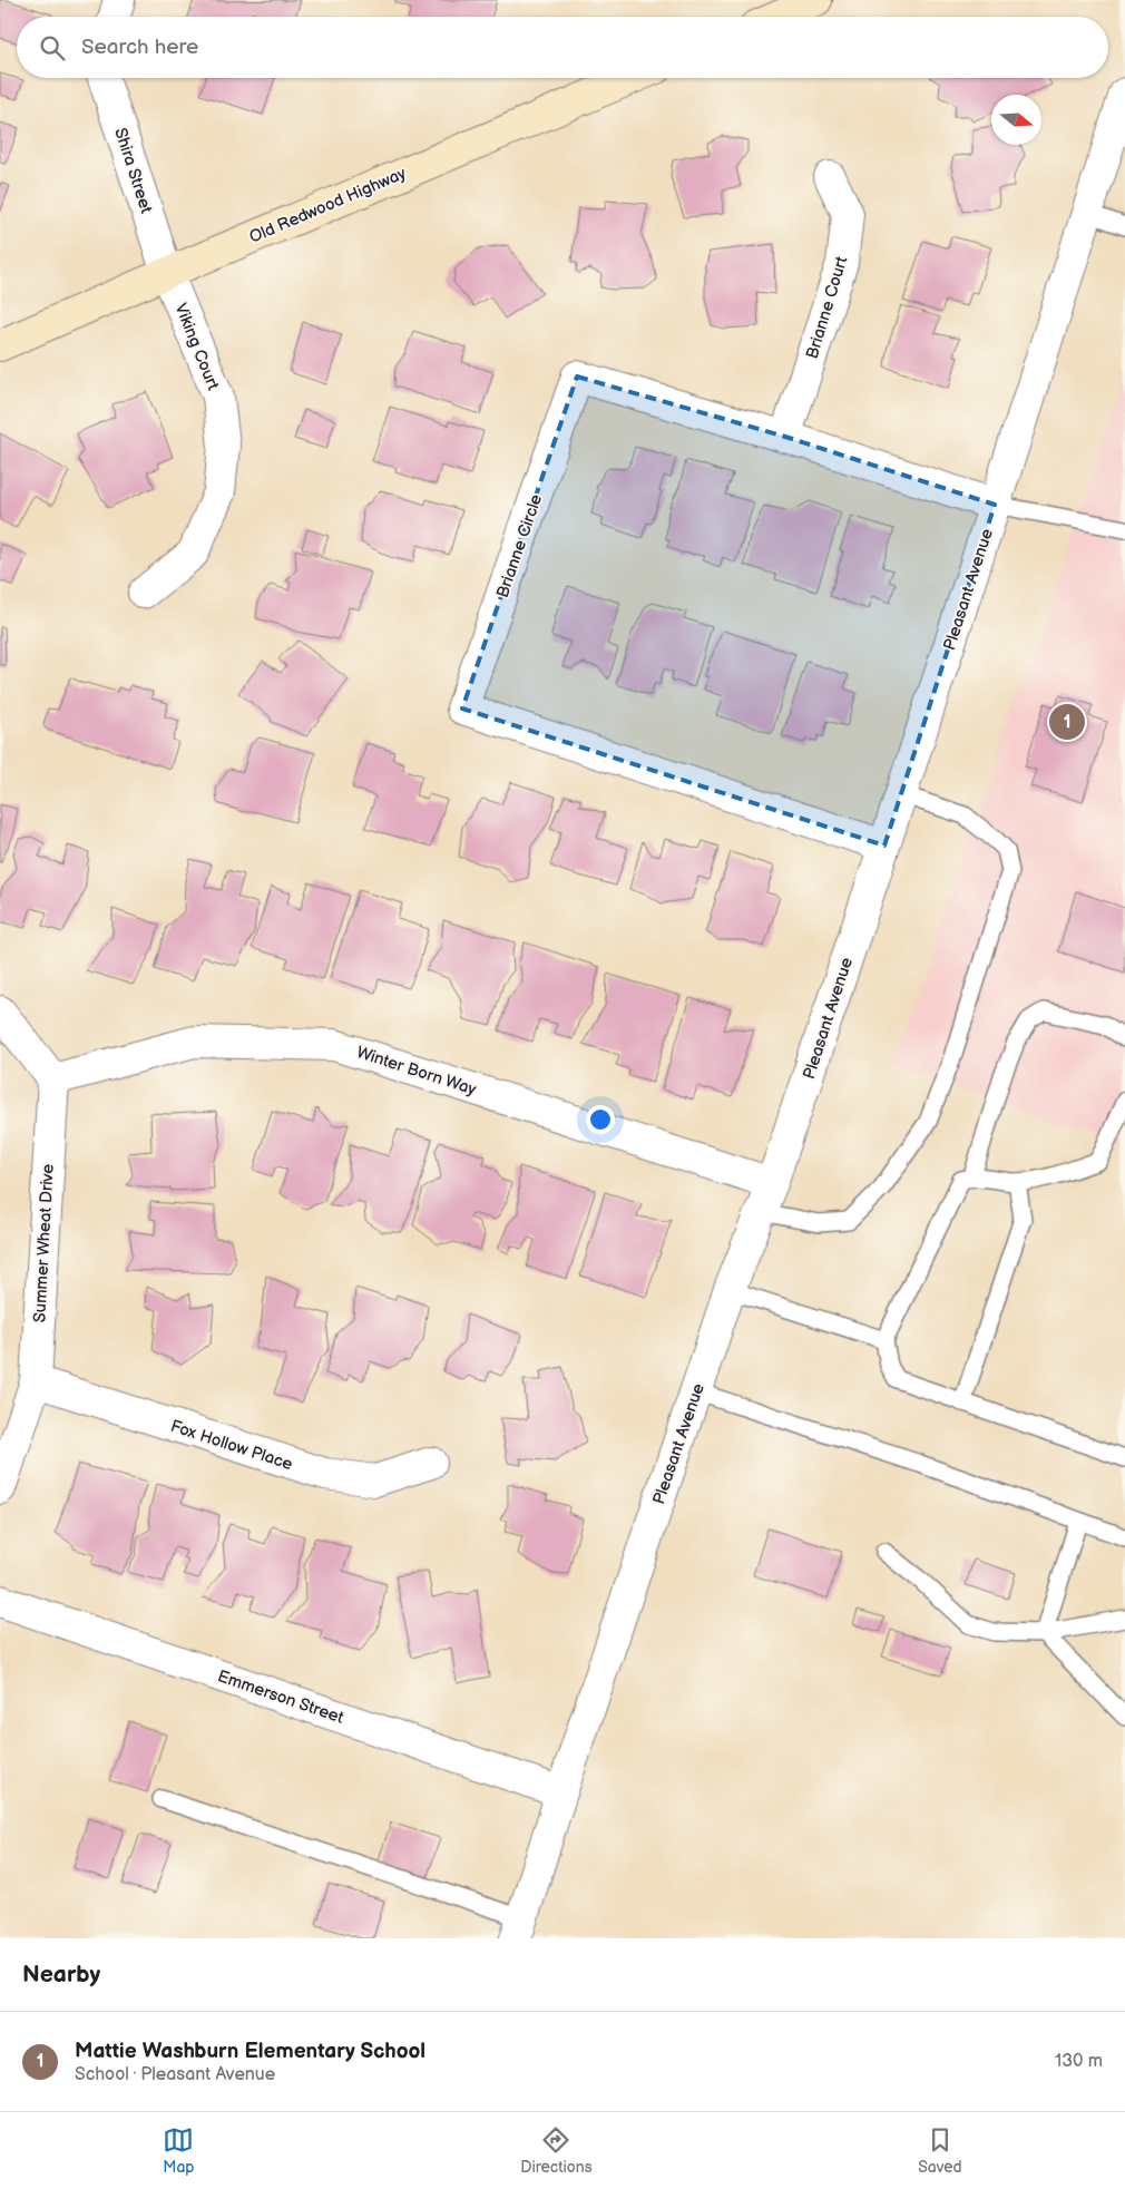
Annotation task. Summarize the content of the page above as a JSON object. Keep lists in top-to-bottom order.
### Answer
{
  "streets": {
    "main road": ["Old Redwood Highway"],
    "street": [
      "Shira Street",
      "Brianne Court",
      "Viking Court",
      "Brianne Circle",
      "Pleasant Avenue",
      "Winter Born Way",
      "Summer Wheat Drive",
      "Fox Hollow Place",
      "Emmerson Street"
    ]
  },
  "crossings": [
    ["Shira Street", "Old Redwood Highway"],
    ["Shira Street", "Viking Court"],
    ["Old Redwood Highway", "Viking Court"],
    ["Brianne Court", "Brianne Circle"],
    ["Brianne Circle", "Pleasant Avenue"],
    ["Pleasant Avenue", "Winter Born Way"],
    ["Pleasant Avenue", "Emmerson Street"],
    ["Winter Born Way", "Summer Wheat Drive"],
    ["Summer Wheat Drive", "Fox Hollow Place"]
  ],
  "north": "right",
  "page": {
    "search": "Search here",
    "pins": "1",
    "heading": "Nearby",
    "list": [
      {
        "mark": "1",
        "name": "Mattie Washburn Elementary School",
        "note": "School · Pleasant Avenue",
        "value": "130 m"
      }
    ],
    "nav": ["Map", "Directions", "Saved"]
  }
}
